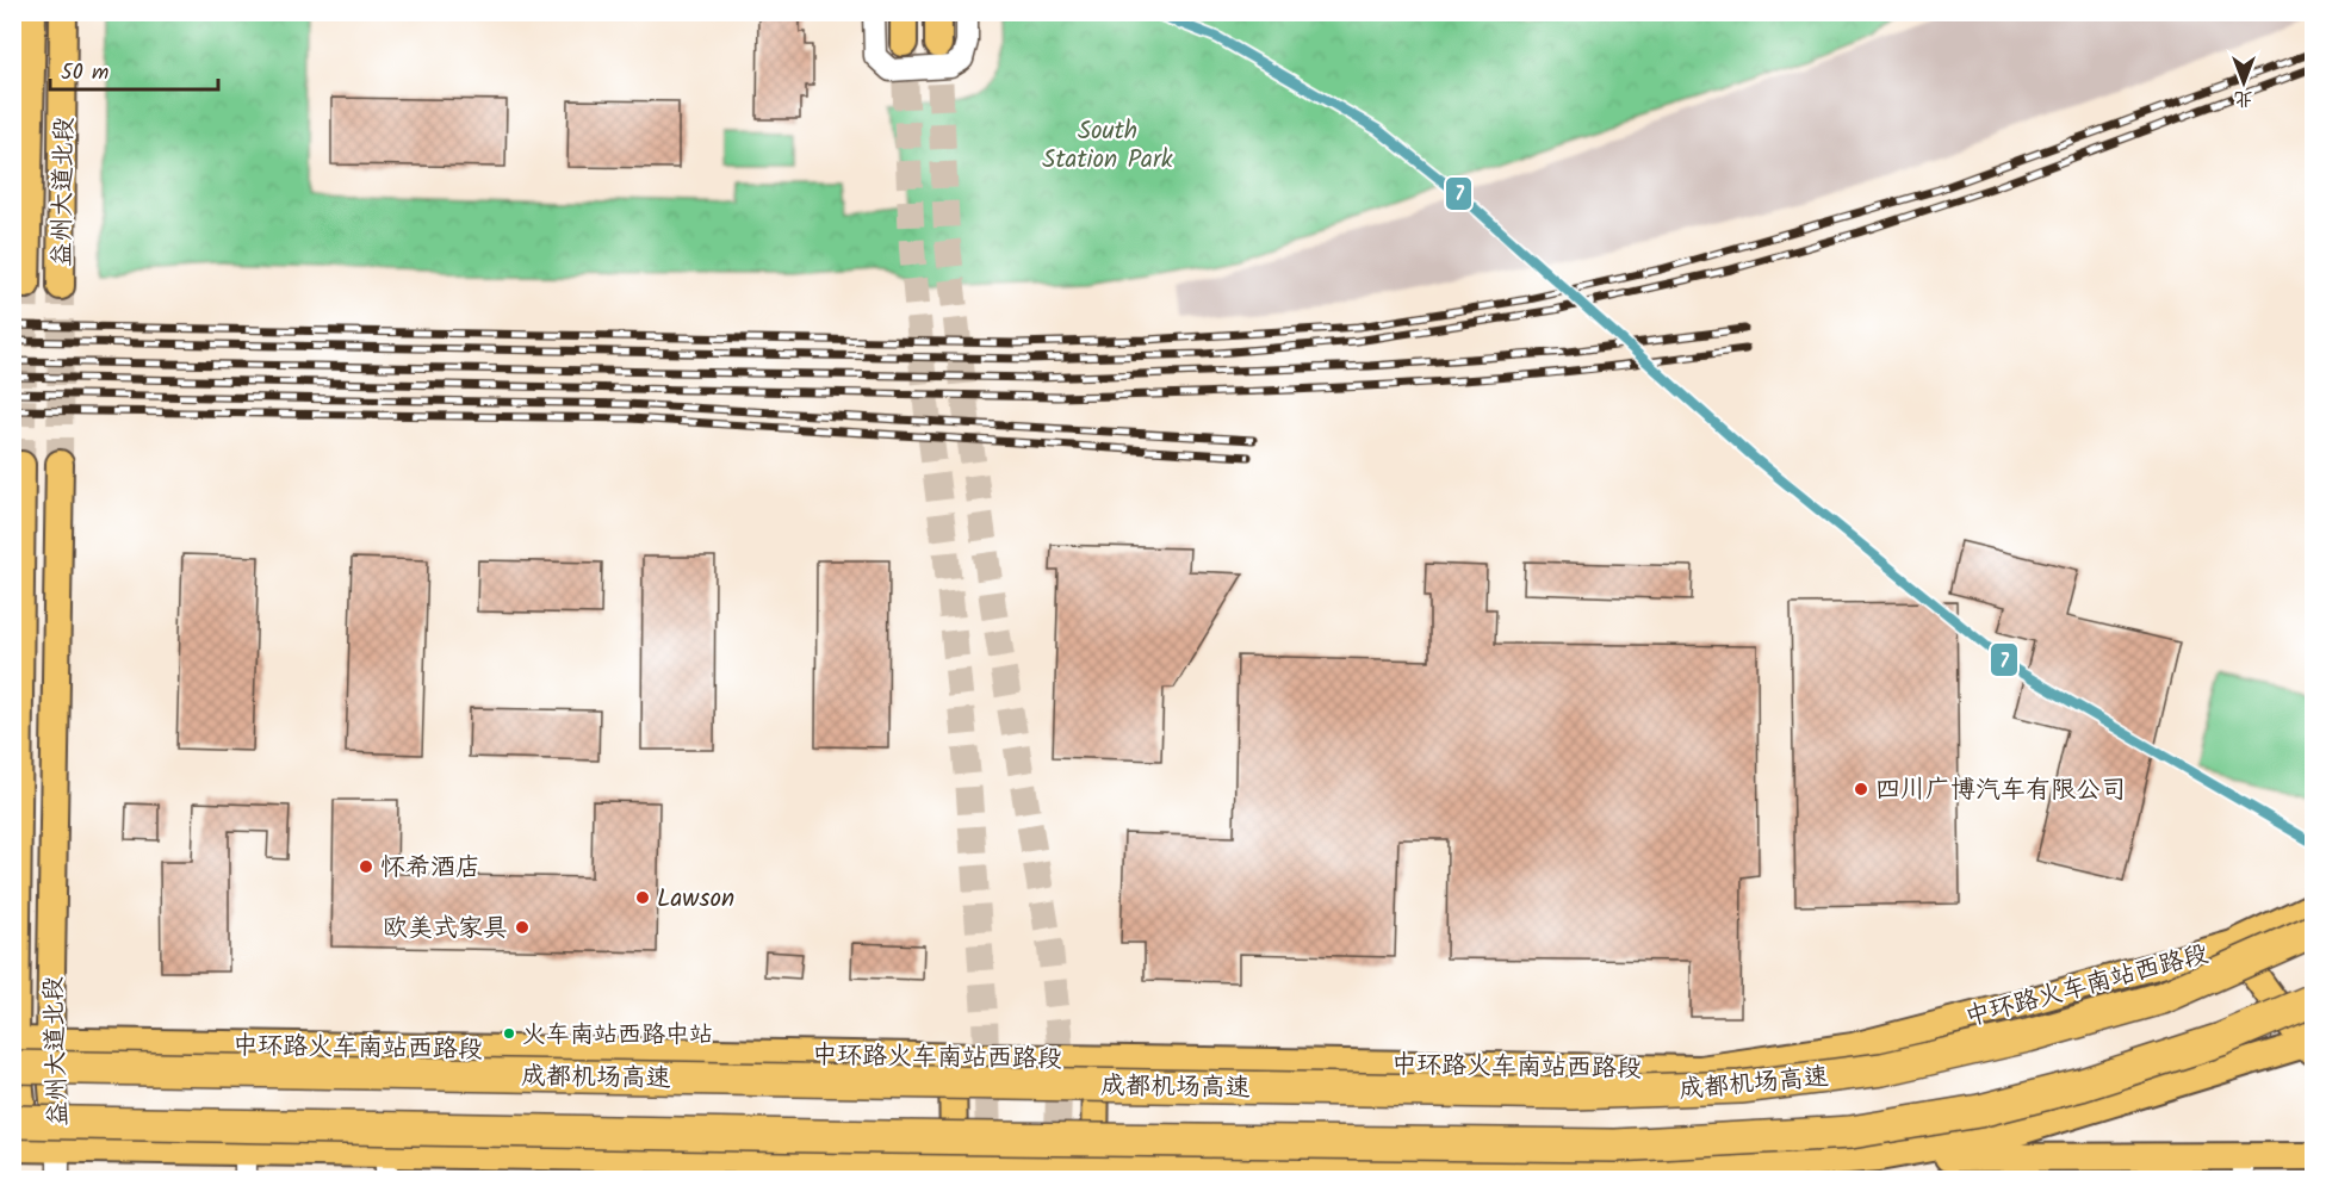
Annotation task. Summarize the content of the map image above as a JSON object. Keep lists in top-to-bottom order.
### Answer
{
  "streets": {
    "highway": ["成都机场高速"],
    "main road": ["益州大道北段", "中环路火车南站西路段"]
  },
  "crossings": [
    ["益州大道北段", "中环路火车南站西路段"],
    ["益州大道北段", "成都机场高速"],
    ["中环路火车南站西路段", "成都机场高速"]
  ],
  "parks": ["South Station Park"],
  "places": [
    "四川广博汽车有限公司",
    "怀希酒店",
    "Lawson",
    "欧美式家具",
    "火车南站西路中站"
  ],
  "lines": ["transit line 7"],
  "scale_bar": "50 m",
  "north": "bottom"
}
